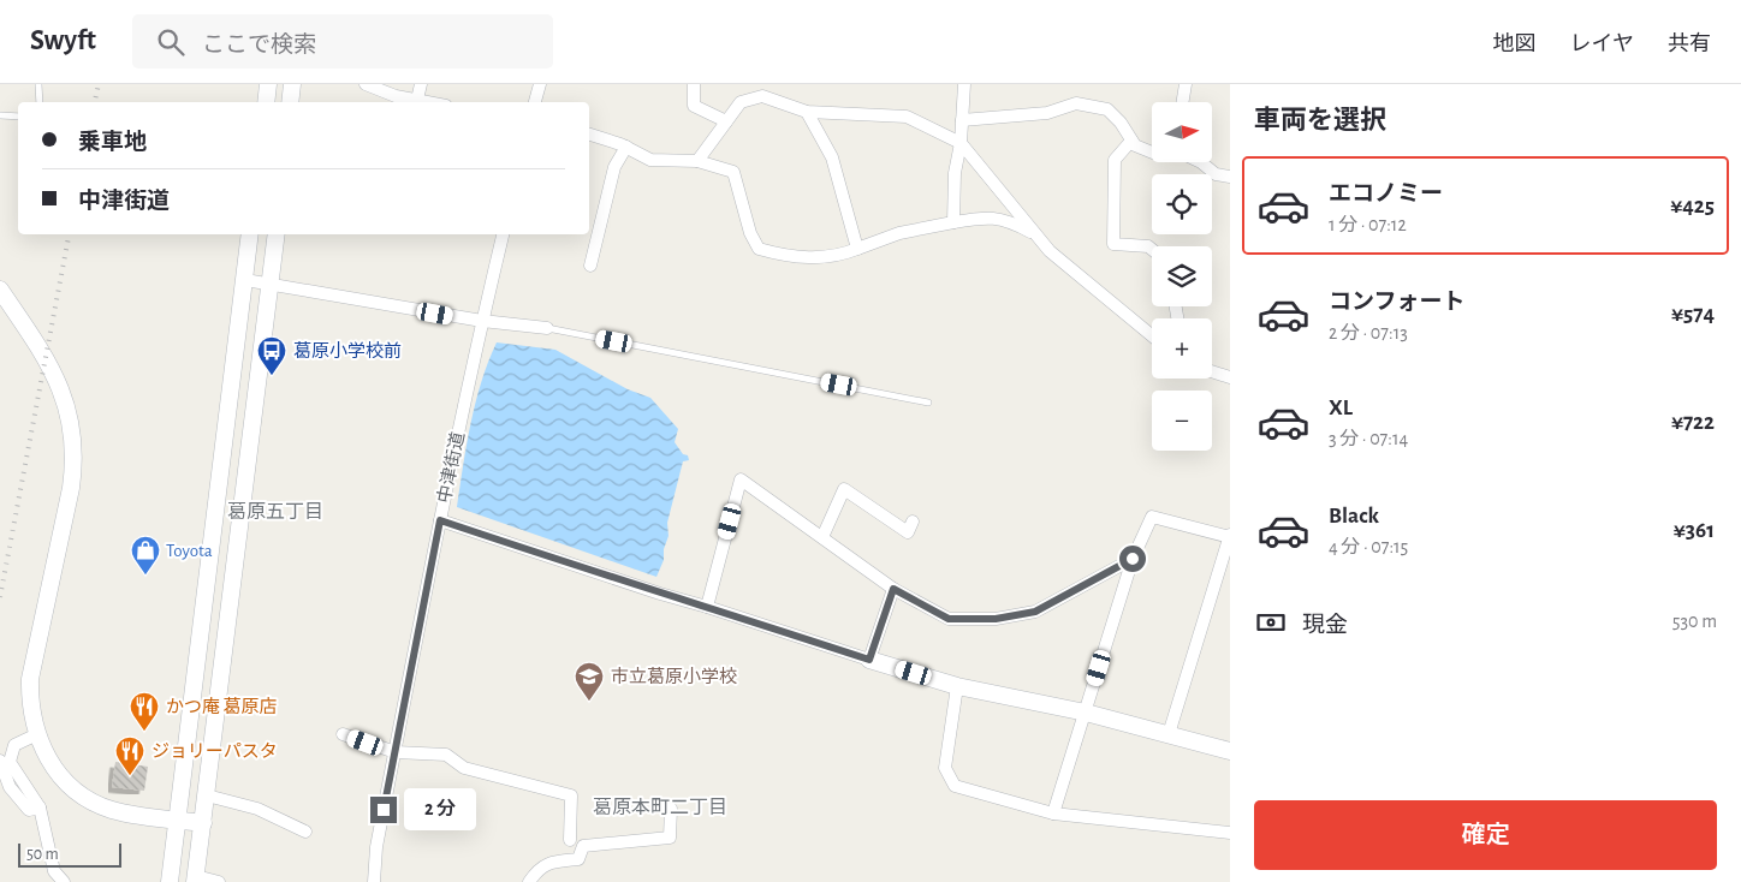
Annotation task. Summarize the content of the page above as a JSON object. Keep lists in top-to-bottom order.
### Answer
{
  "streets": {
    "street": ["中津街道"]
  },
  "districts": ["葛原五丁目", "葛原本町二丁目"],
  "places": {
    "bus stop": ["葛原小学校前"],
    "shop": ["Toyota"],
    "school or university": ["市立葛原小学校"],
    "restaurant": ["かつ庵 葛原店", "ジョリーパスタ"]
  },
  "scale_bar": "50 m",
  "north": "right",
  "page": {
    "header": "Swyft",
    "search": "ここで検索",
    "nav": ["地図", "レイヤ", "共有"],
    "heading": "車両を選択",
    "map_buttons": ["+", "−"],
    "banner": ["乗車地", "中津街道"],
    "list": [
      {
        "name": "エコノミー",
        "note": "1 分 · 07:12",
        "value": "¥425"
      },
      {
        "name": "コンフォート",
        "note": "2 分 · 07:13",
        "value": "¥574"
      },
      {
        "name": "XL",
        "note": "3 分 · 07:14",
        "value": "¥722"
      },
      {
        "name": "Black",
        "note": "4 分 · 07:15",
        "value": "¥361"
      }
    ],
    "pay": ["現金", "530 m"],
    "bubble": "2 分",
    "buttons": "確定",
    "scale": "50 m"
  }
}
